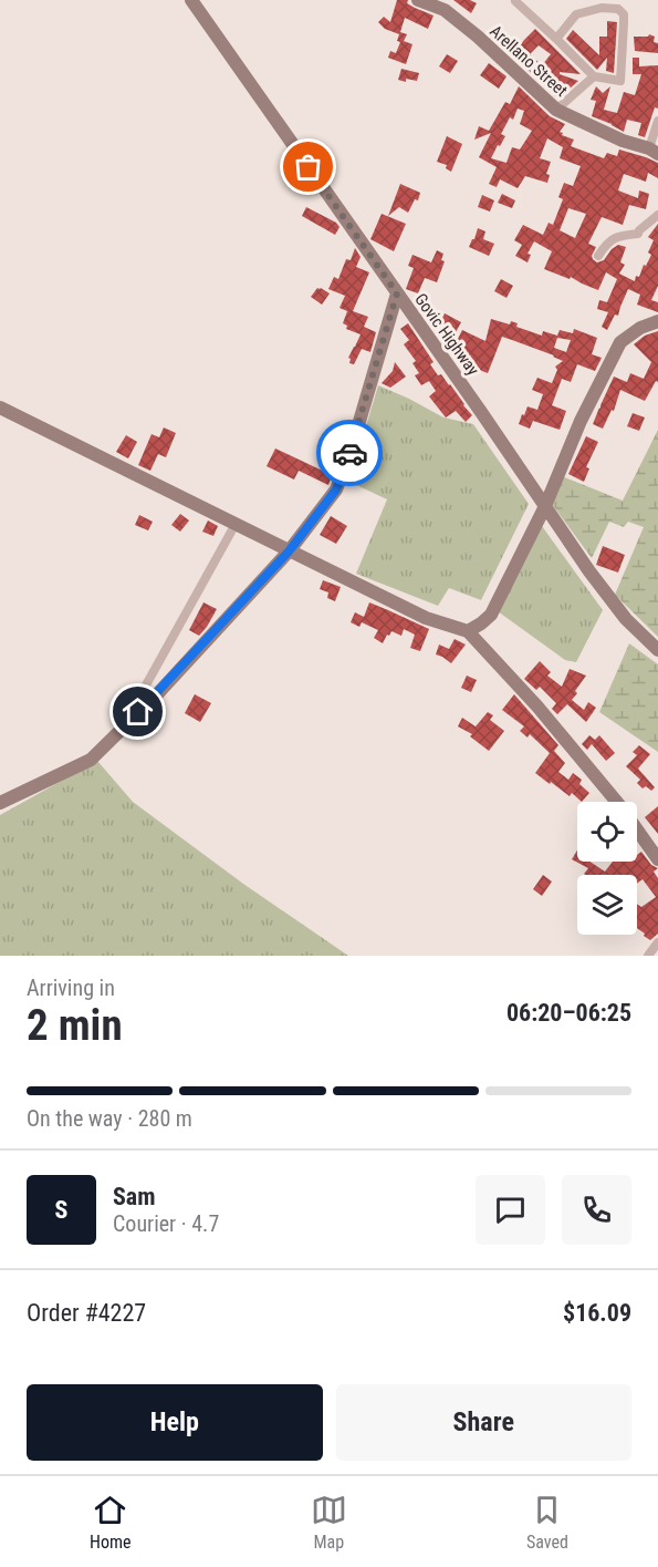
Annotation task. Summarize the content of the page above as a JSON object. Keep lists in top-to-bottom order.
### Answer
{
  "streets": {
    "street": ["Arellano Street", "Govic Highway"]
  },
  "page": {
    "heading": ["2 min", "Arriving in", "06:20–06:25"],
    "panel": [
      "Sam",
      "Courier · 4.7",
      "Order #4227",
      "$16.09"
    ],
    "bar": "On the way · 280 m",
    "round": "S",
    "buttons": ["Help", "Share"],
    "tabs": ["Home", "Map", "Saved"]
  }
}
